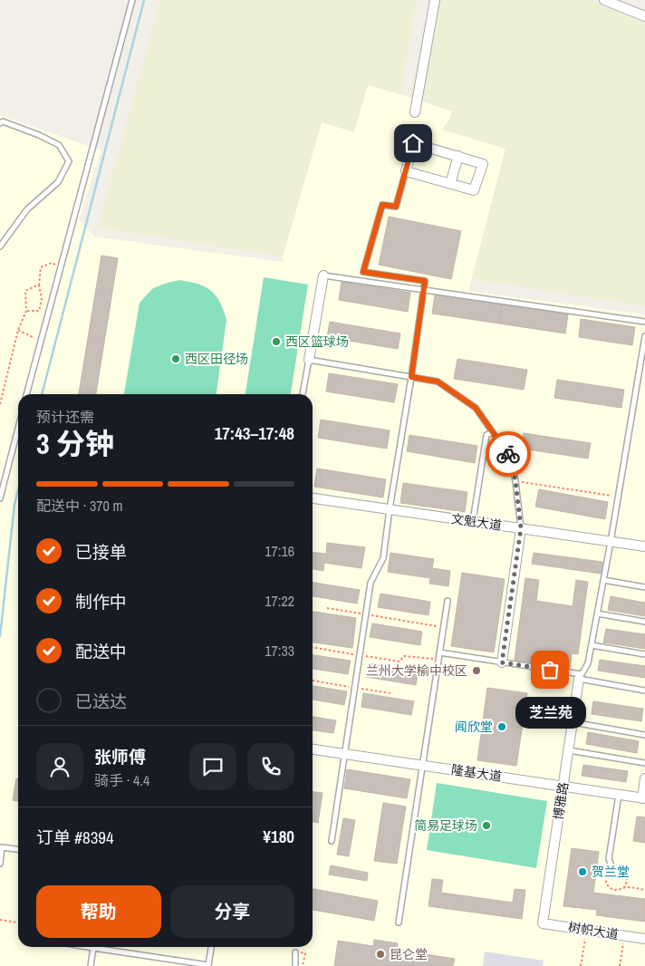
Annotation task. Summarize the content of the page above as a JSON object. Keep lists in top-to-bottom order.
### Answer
{
  "streets": {
    "street": [
      "文魁大道",
      "隆基大道",
      "博雅路",
      "树帜大道"
    ]
  },
  "crossings": [
    ["隆基大道", "博雅路"],
    ["博雅路", "树帜大道"]
  ],
  "places": [
    "西区篮球场",
    "西区田径场",
    "芝兰苑",
    "兰州大学榆中校区",
    "闻欣堂",
    "简易足球场",
    "贺兰堂",
    "昆仑堂"
  ],
  "page": {
    "heading": ["3 分钟", "预计还需", "17:43–17:48"],
    "panel": [
      "张师傅",
      "骑手 · 4.4",
      "订单 #8394",
      "¥180"
    ],
    "bar": "配送中 · 370 m",
    "list": [
      ["已接单", "17:16"],
      ["制作中", "17:22"],
      ["配送中", "17:33"],
      "已送达"
    ],
    "bubble": "芝兰苑",
    "buttons": ["帮助", "分享"]
  }
}
